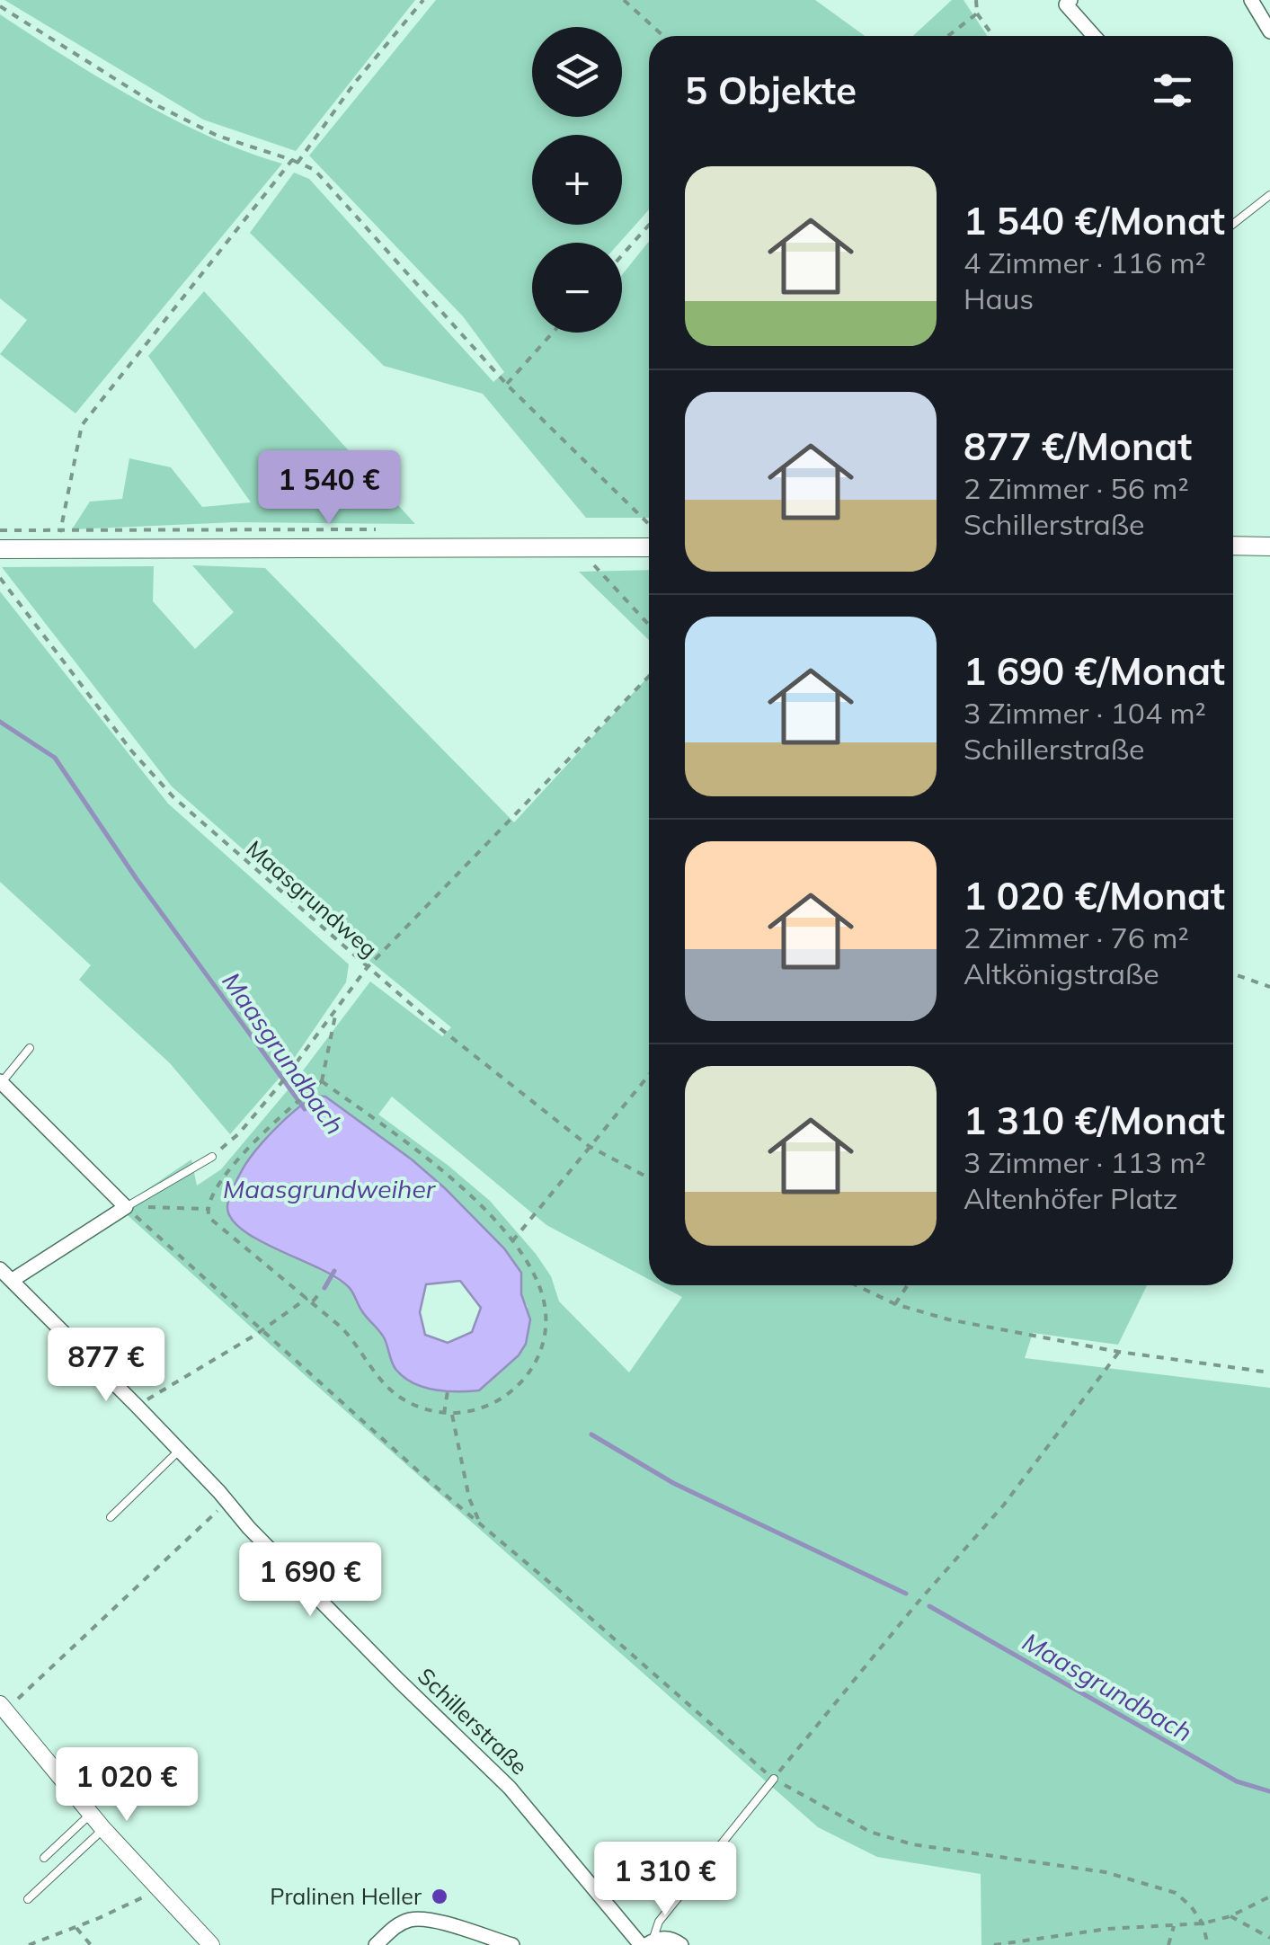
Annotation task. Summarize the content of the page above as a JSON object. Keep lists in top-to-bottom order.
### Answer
{
  "streets": {
    "street": ["Schillerstraße"],
    "path": ["Maasgrundweg"]
  },
  "water": ["Maasgrundbach", "Maasgrundweiher"],
  "places": ["Pralinen Heller"],
  "page": {
    "map_buttons": ["+", "−"],
    "heading": "5 Objekte",
    "list": [
      {
        "name": "1 540 €/Monat",
        "note": "4 Zimmer · 116 m² · Haus"
      },
      {
        "name": "877 €/Monat",
        "note": "2 Zimmer · 56 m² · Schillerstraße"
      },
      {
        "name": "1 690 €/Monat",
        "note": "3 Zimmer · 104 m² · Schillerstraße"
      },
      {
        "name": "1 020 €/Monat",
        "note": "2 Zimmer · 76 m² · Altkönigstraße"
      },
      {
        "name": "1 310 €/Monat",
        "note": "3 Zimmer · 113 m² · Altenhöfer Platz"
      }
    ],
    "price": [
      "1 540 €",
      "877 €",
      "1 690 €",
      "1 020 €",
      "1 310 €"
    ]
  }
}
